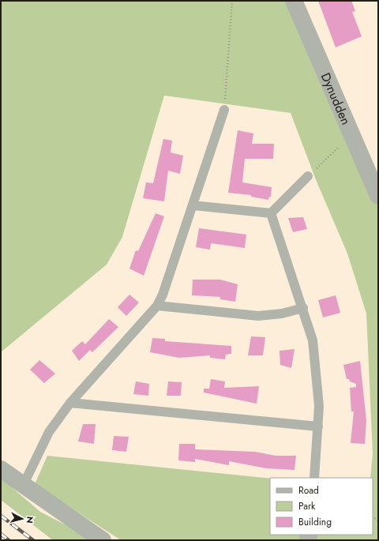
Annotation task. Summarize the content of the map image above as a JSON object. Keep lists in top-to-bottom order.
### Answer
{
  "streets": {
    "street": ["Dynudden"]
  },
  "legend": ["Road", "Park", "Building"],
  "north": "right"
}
